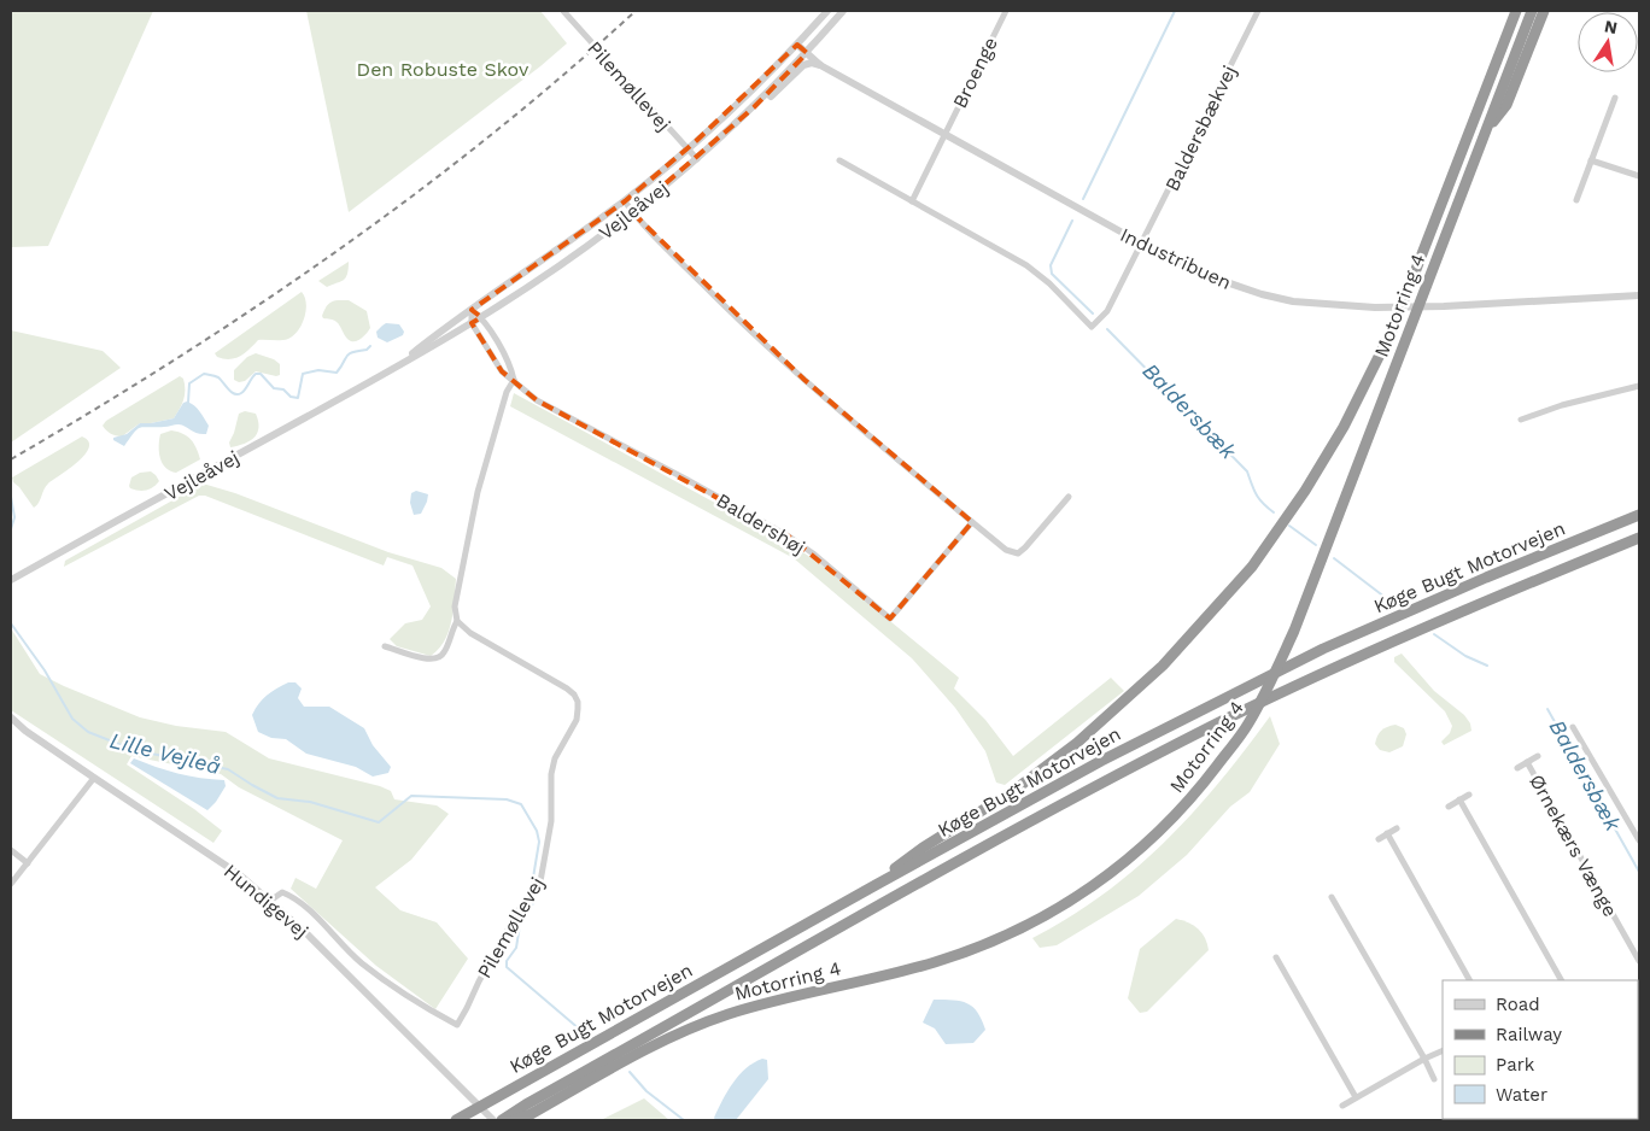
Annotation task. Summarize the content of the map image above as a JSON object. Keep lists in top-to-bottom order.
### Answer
{
  "streets": {
    "highway": ["Motorring 4", "Køge Bugt Motorvejen"],
    "street": [
      "Broenge",
      "Pilemøllevej",
      "Baldersbækvej",
      "Vejleåvej",
      "Industribuen",
      "Baldershøj",
      "Ørnekærs Vænge",
      "Hundigevej"
    ]
  },
  "crossings": [
    ["Broenge", "Baldersbækvej"],
    ["Broenge", "Industribuen"],
    ["Pilemøllevej", "Vejleåvej"],
    ["Pilemøllevej", "Hundigevej"],
    ["Baldersbækvej", "Industribuen"],
    ["Vejleåvej", "Industribuen"],
    ["Vejleåvej", "Baldershøj"],
    ["Motorring 4", "Køge Bugt Motorvejen"]
  ],
  "water": ["Baldersbæk", "Lille Vejleå"],
  "parks": ["Den Robuste Skov"],
  "legend": [
    "Road",
    "Railway",
    "Park",
    "Water"
  ],
  "north": "top"
}
